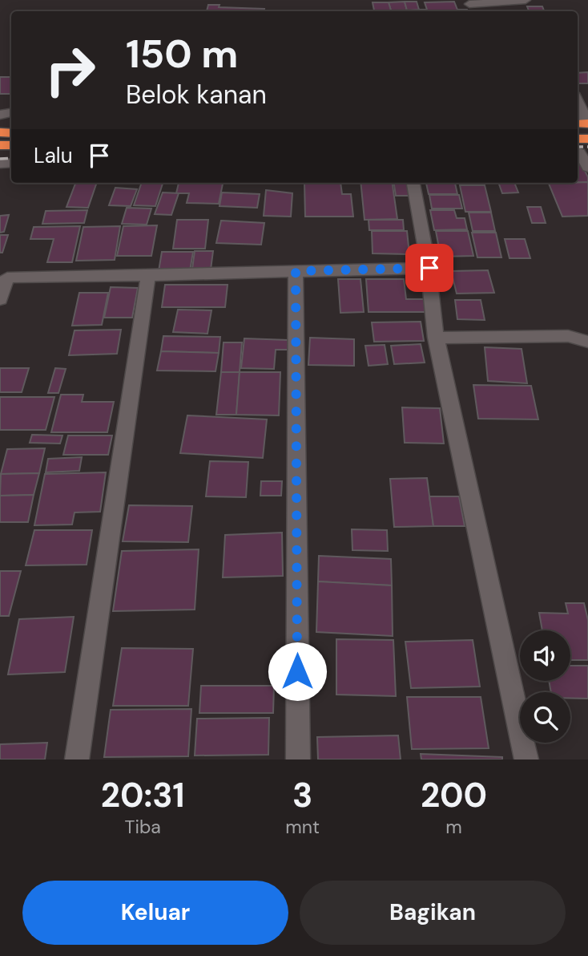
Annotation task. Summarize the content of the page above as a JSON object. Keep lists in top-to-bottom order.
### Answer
{
  "page": {
    "turn": ["150 m", "Belok kanan"],
    "then": "Lalu",
    "eta": [
      "20:31",
      "Tiba",
      "3",
      "mnt",
      "200",
      "m"
    ],
    "buttons": ["Keluar", "Bagikan"]
  }
}
